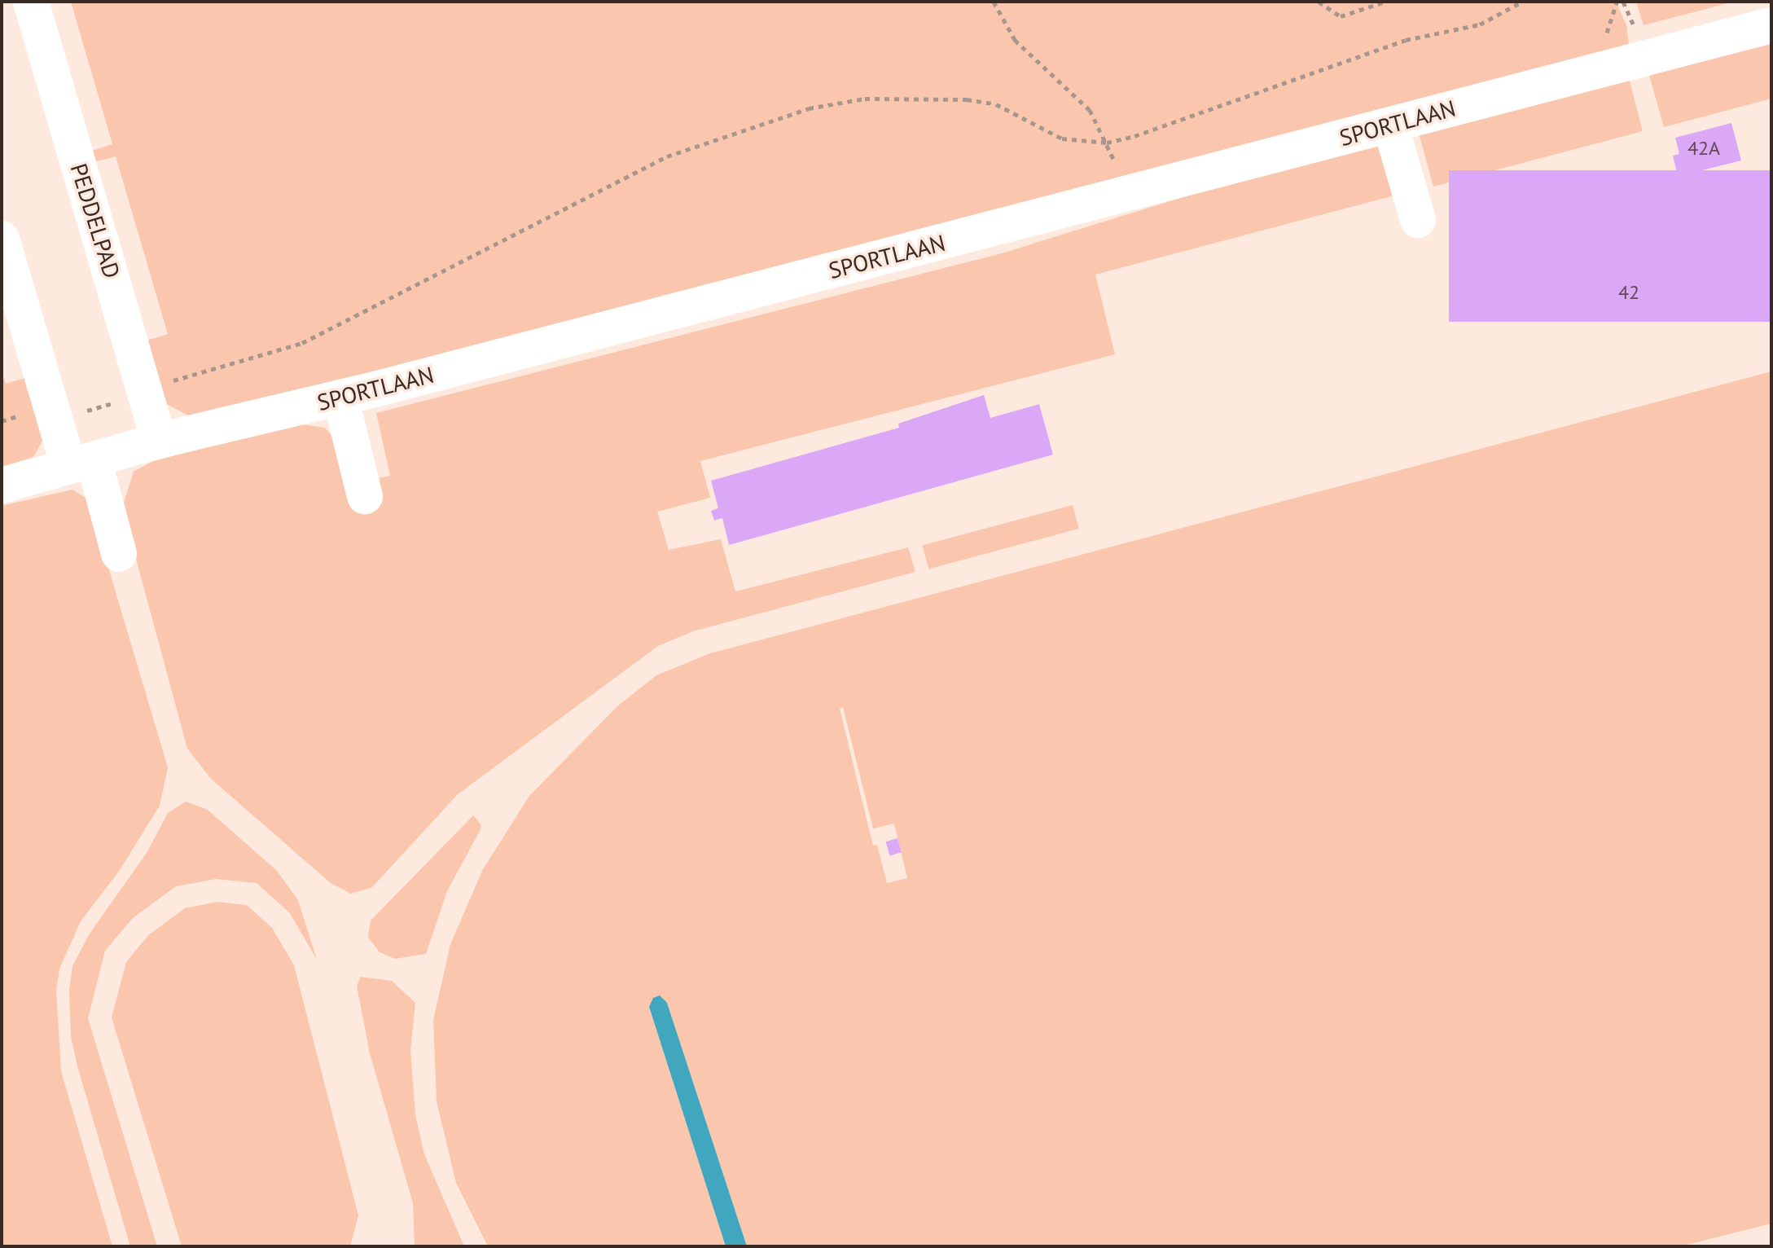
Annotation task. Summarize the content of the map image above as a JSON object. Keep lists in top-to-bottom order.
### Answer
{
  "streets": {
    "street": ["SPORTLAAN", "PEDDELPAD"]
  },
  "crossings": [
    ["SPORTLAAN", "PEDDELPAD"]
  ],
  "house_numbers": ["42A", "42"]
}
